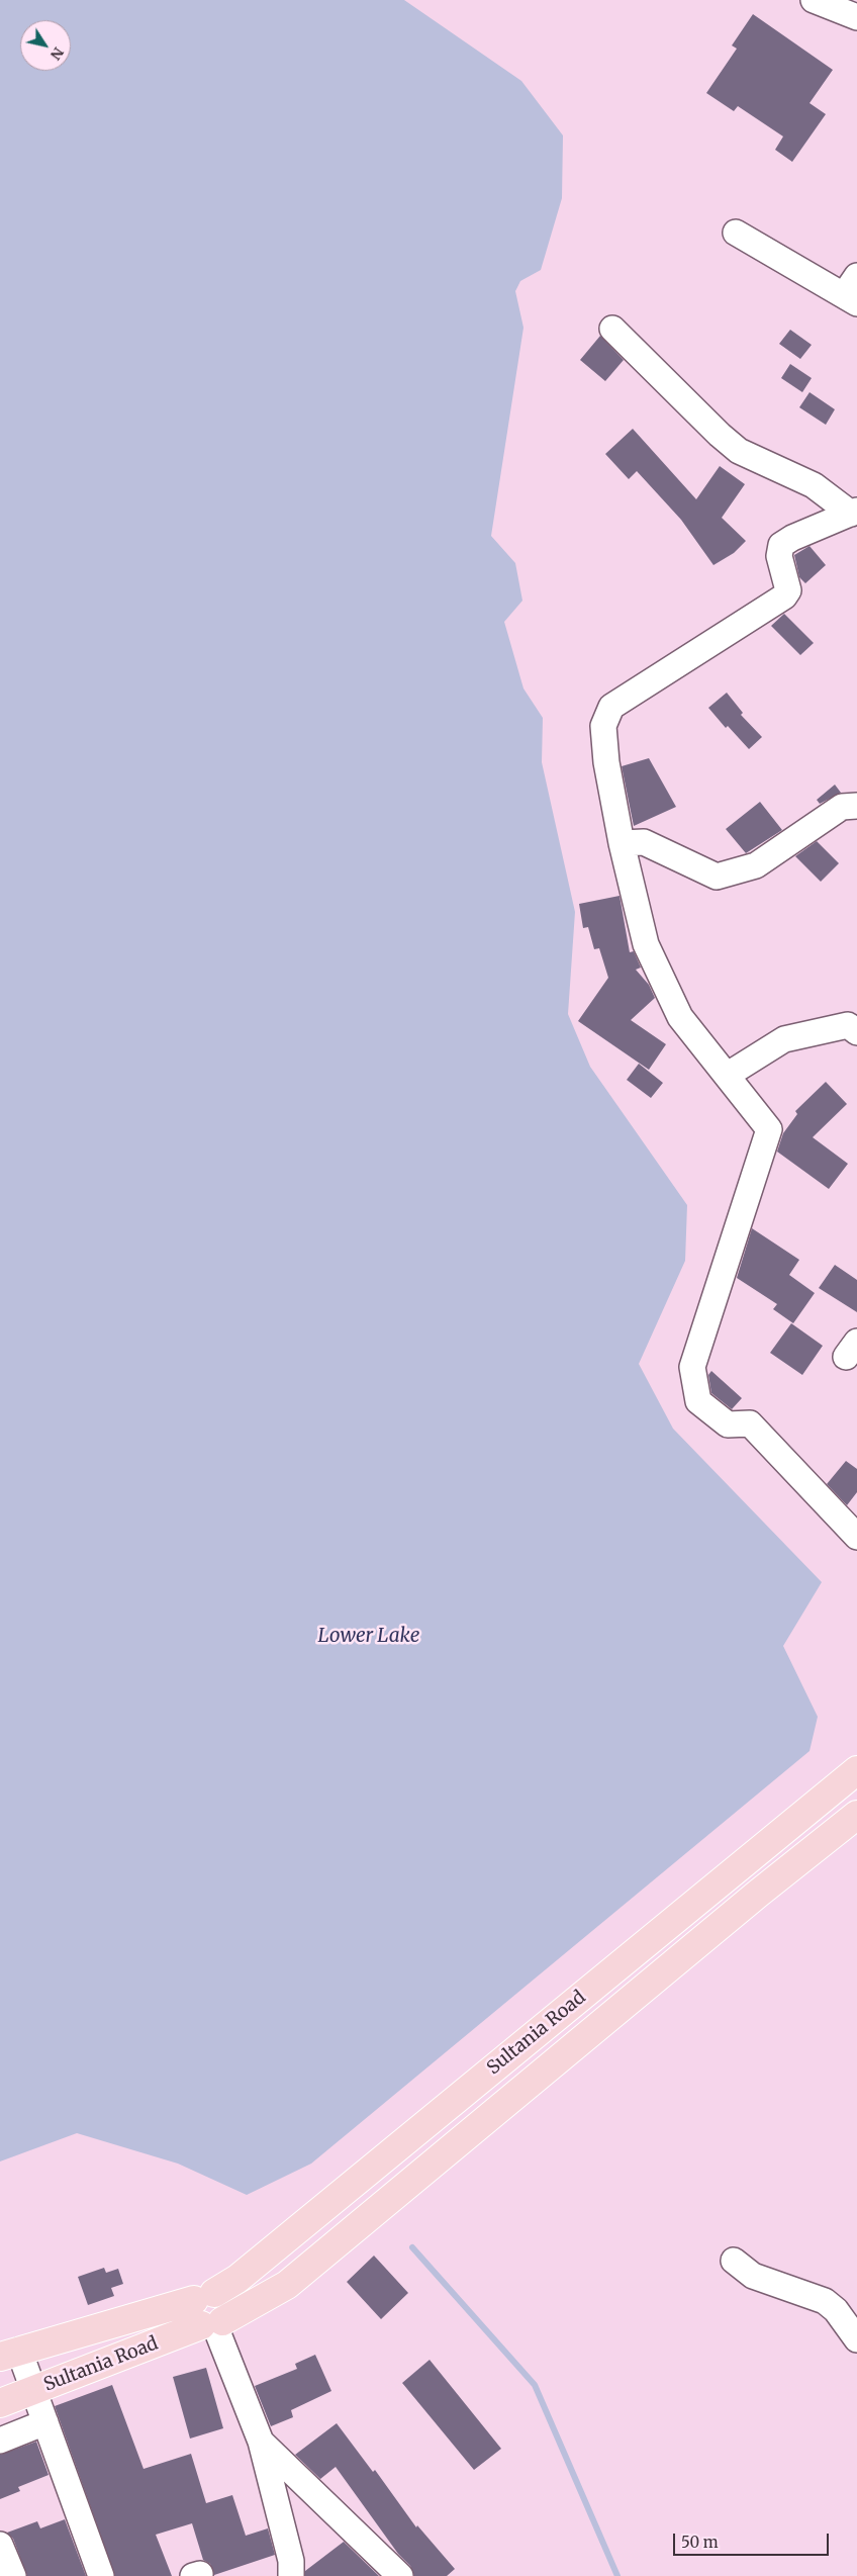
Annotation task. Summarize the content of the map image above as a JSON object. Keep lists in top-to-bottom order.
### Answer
{
  "streets": {
    "main road": ["Sultania Road"]
  },
  "water": ["Lower Lake"],
  "scale_bar": "50 m",
  "north": "bottom right"
}
